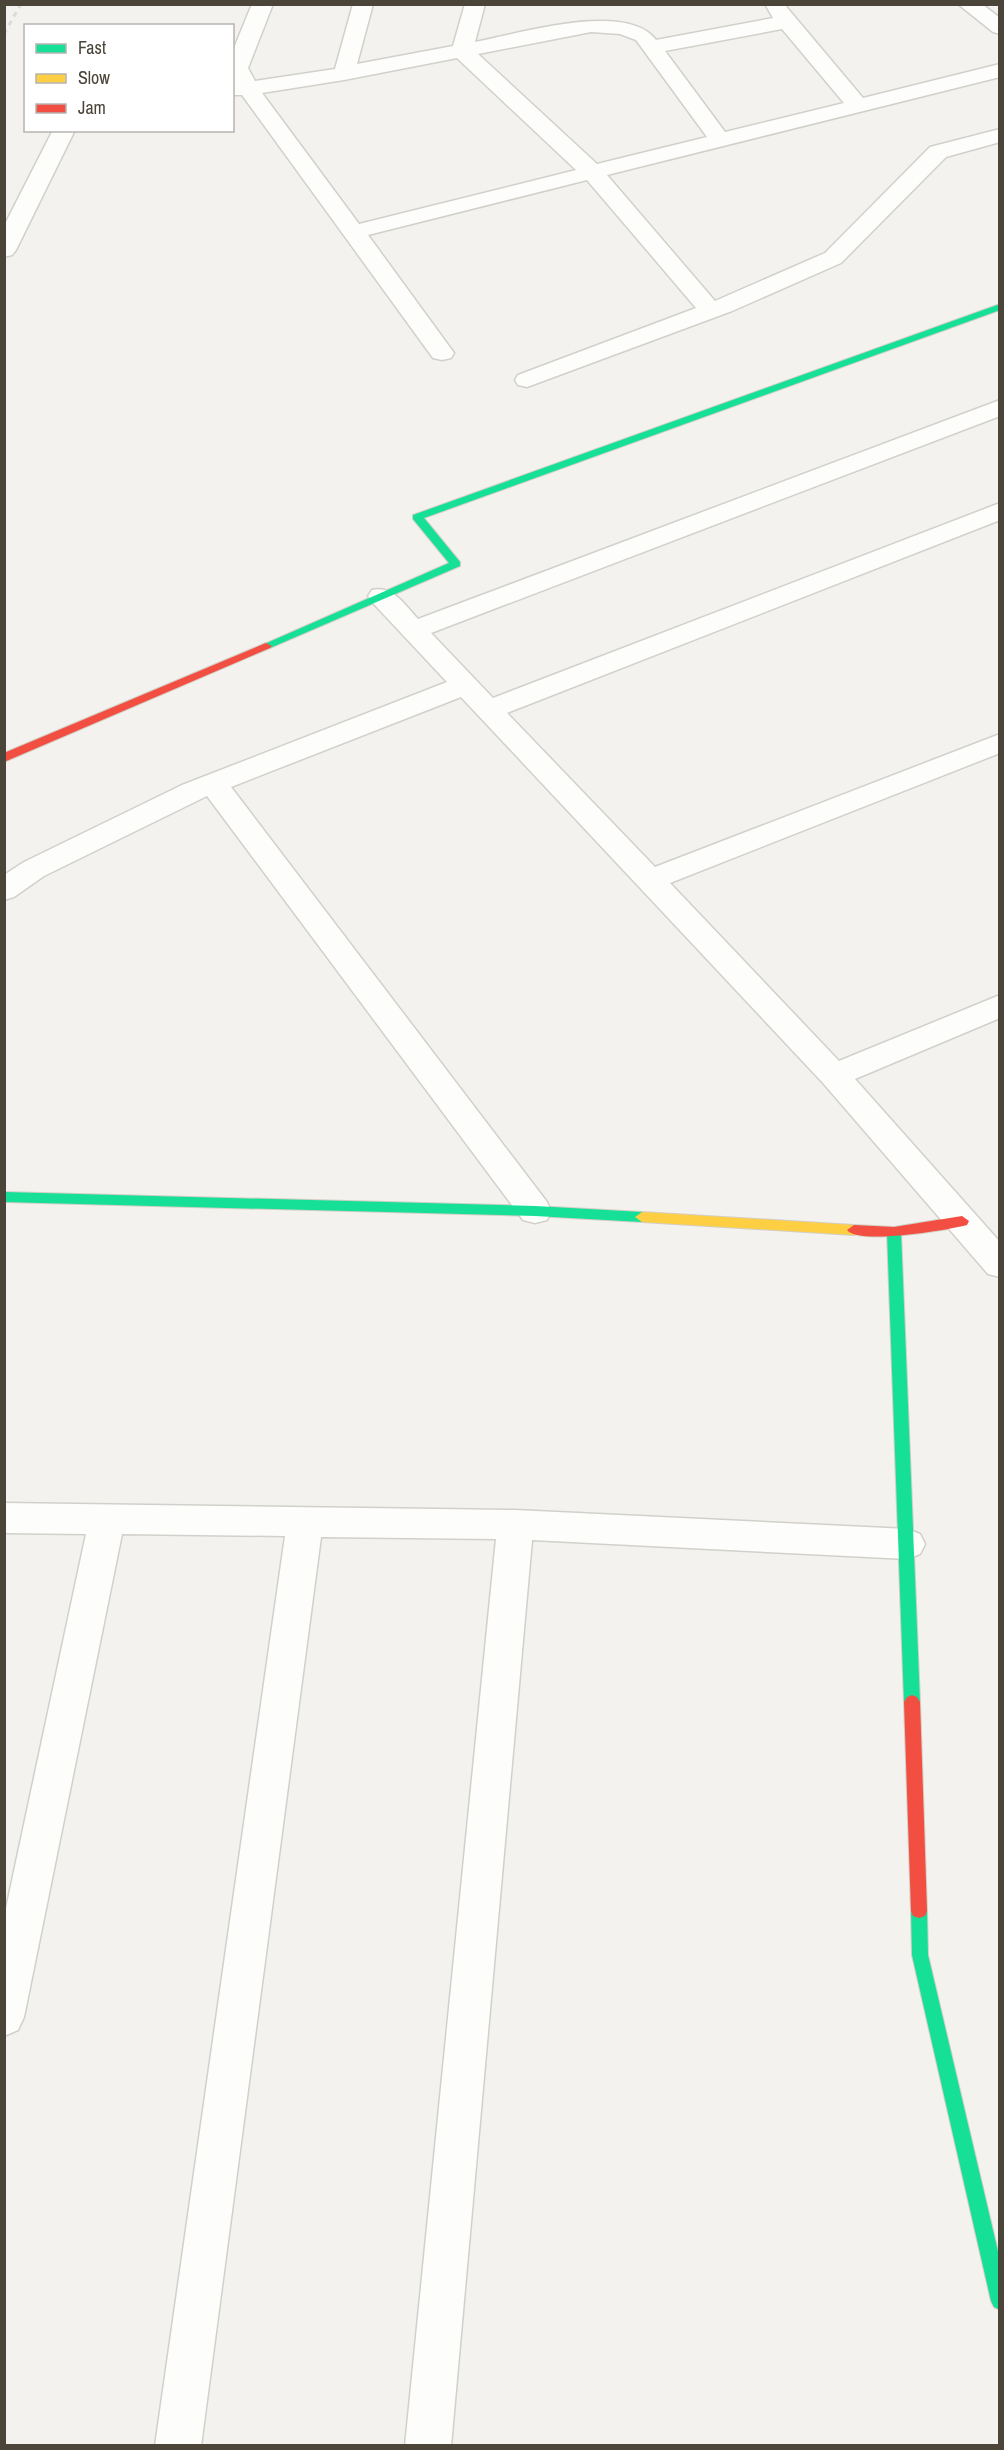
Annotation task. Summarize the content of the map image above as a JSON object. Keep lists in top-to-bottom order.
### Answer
{
  "legend": ["Fast", "Slow", "Jam"]
}
